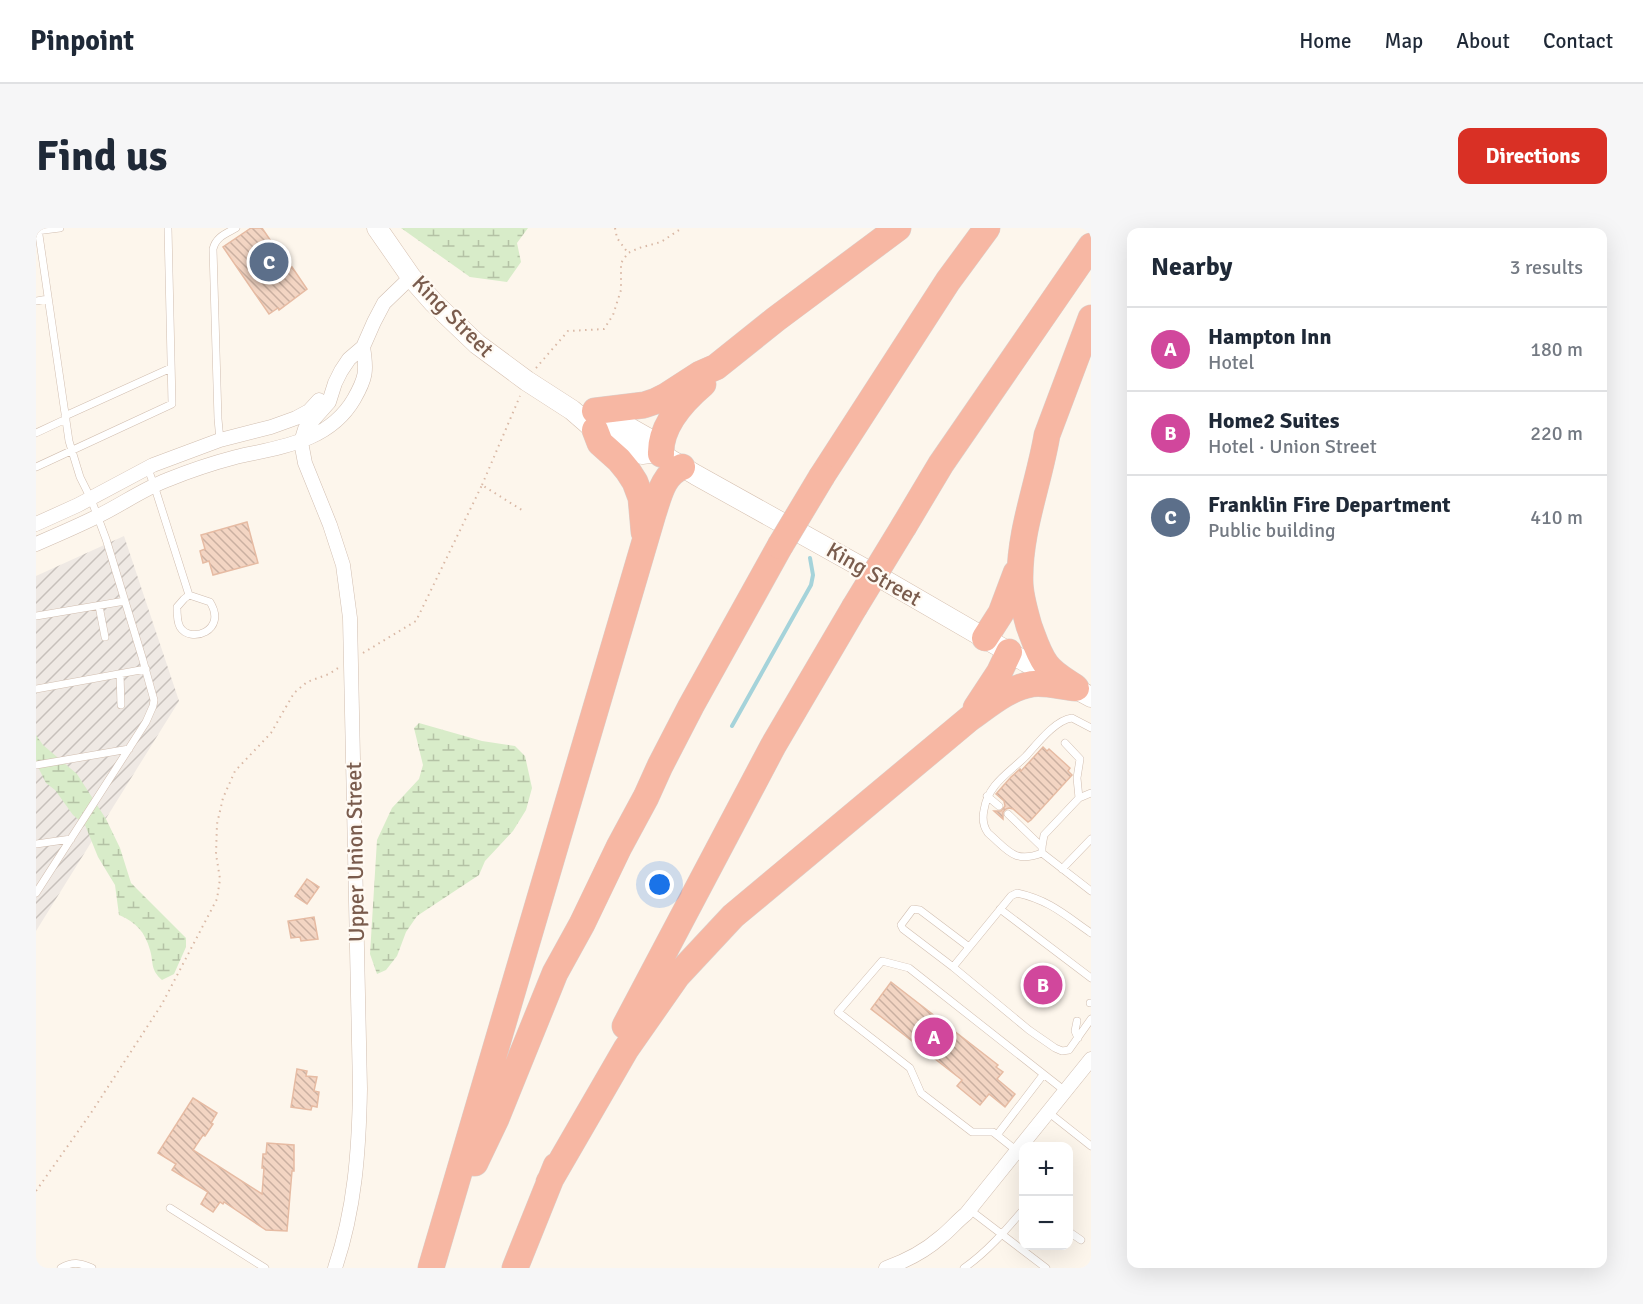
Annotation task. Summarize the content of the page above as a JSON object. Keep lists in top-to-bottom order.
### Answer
{
  "streets": {
    "main road": ["King Street"],
    "street": ["Upper Union Street"]
  },
  "page": {
    "header": "Pinpoint",
    "nav": [
      "Home",
      "Map",
      "About",
      "Contact"
    ],
    "buttons": "Directions",
    "title": "Find us",
    "heading": ["Nearby", "3 results"],
    "pins": ["C", "B", "A"],
    "list": [
      {
        "mark": "A",
        "name": "Hampton Inn",
        "note": "Hotel",
        "value": "180 m"
      },
      {
        "mark": "B",
        "name": "Home2 Suites",
        "note": "Hotel · Union Street",
        "value": "220 m"
      },
      {
        "mark": "C",
        "name": "Franklin Fire Department",
        "note": "Public building",
        "value": "410 m"
      }
    ],
    "map_buttons": ["+", "−"]
  }
}
